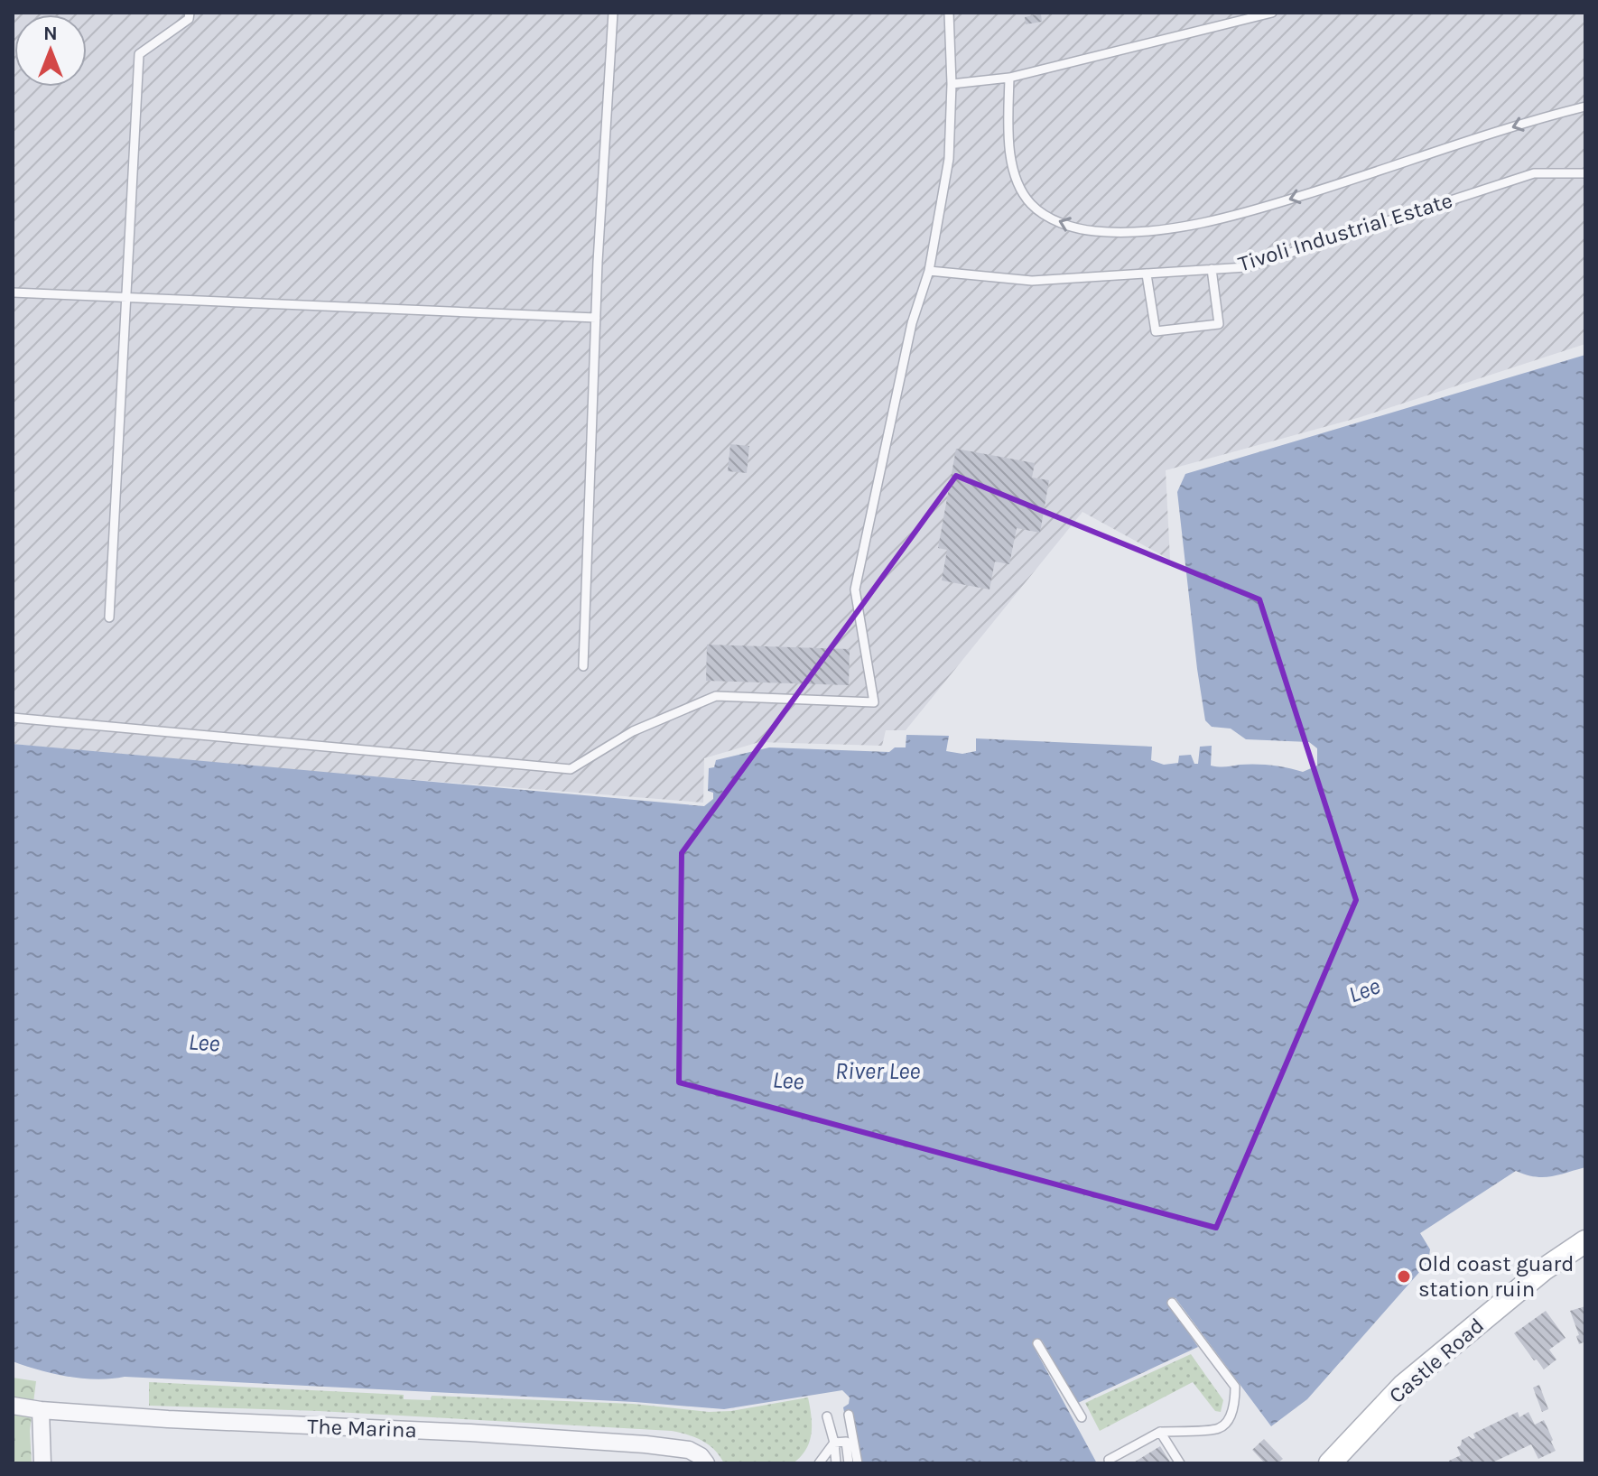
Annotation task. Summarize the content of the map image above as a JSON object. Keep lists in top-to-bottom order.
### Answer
{
  "streets": {
    "main road": ["Castle Road"],
    "street": ["The Marina"],
    "lane": ["Tivoli Industrial Estate"]
  },
  "water": ["Lee", "River Lee"],
  "places": ["Old coast guard station ruin"],
  "north": "top"
}
